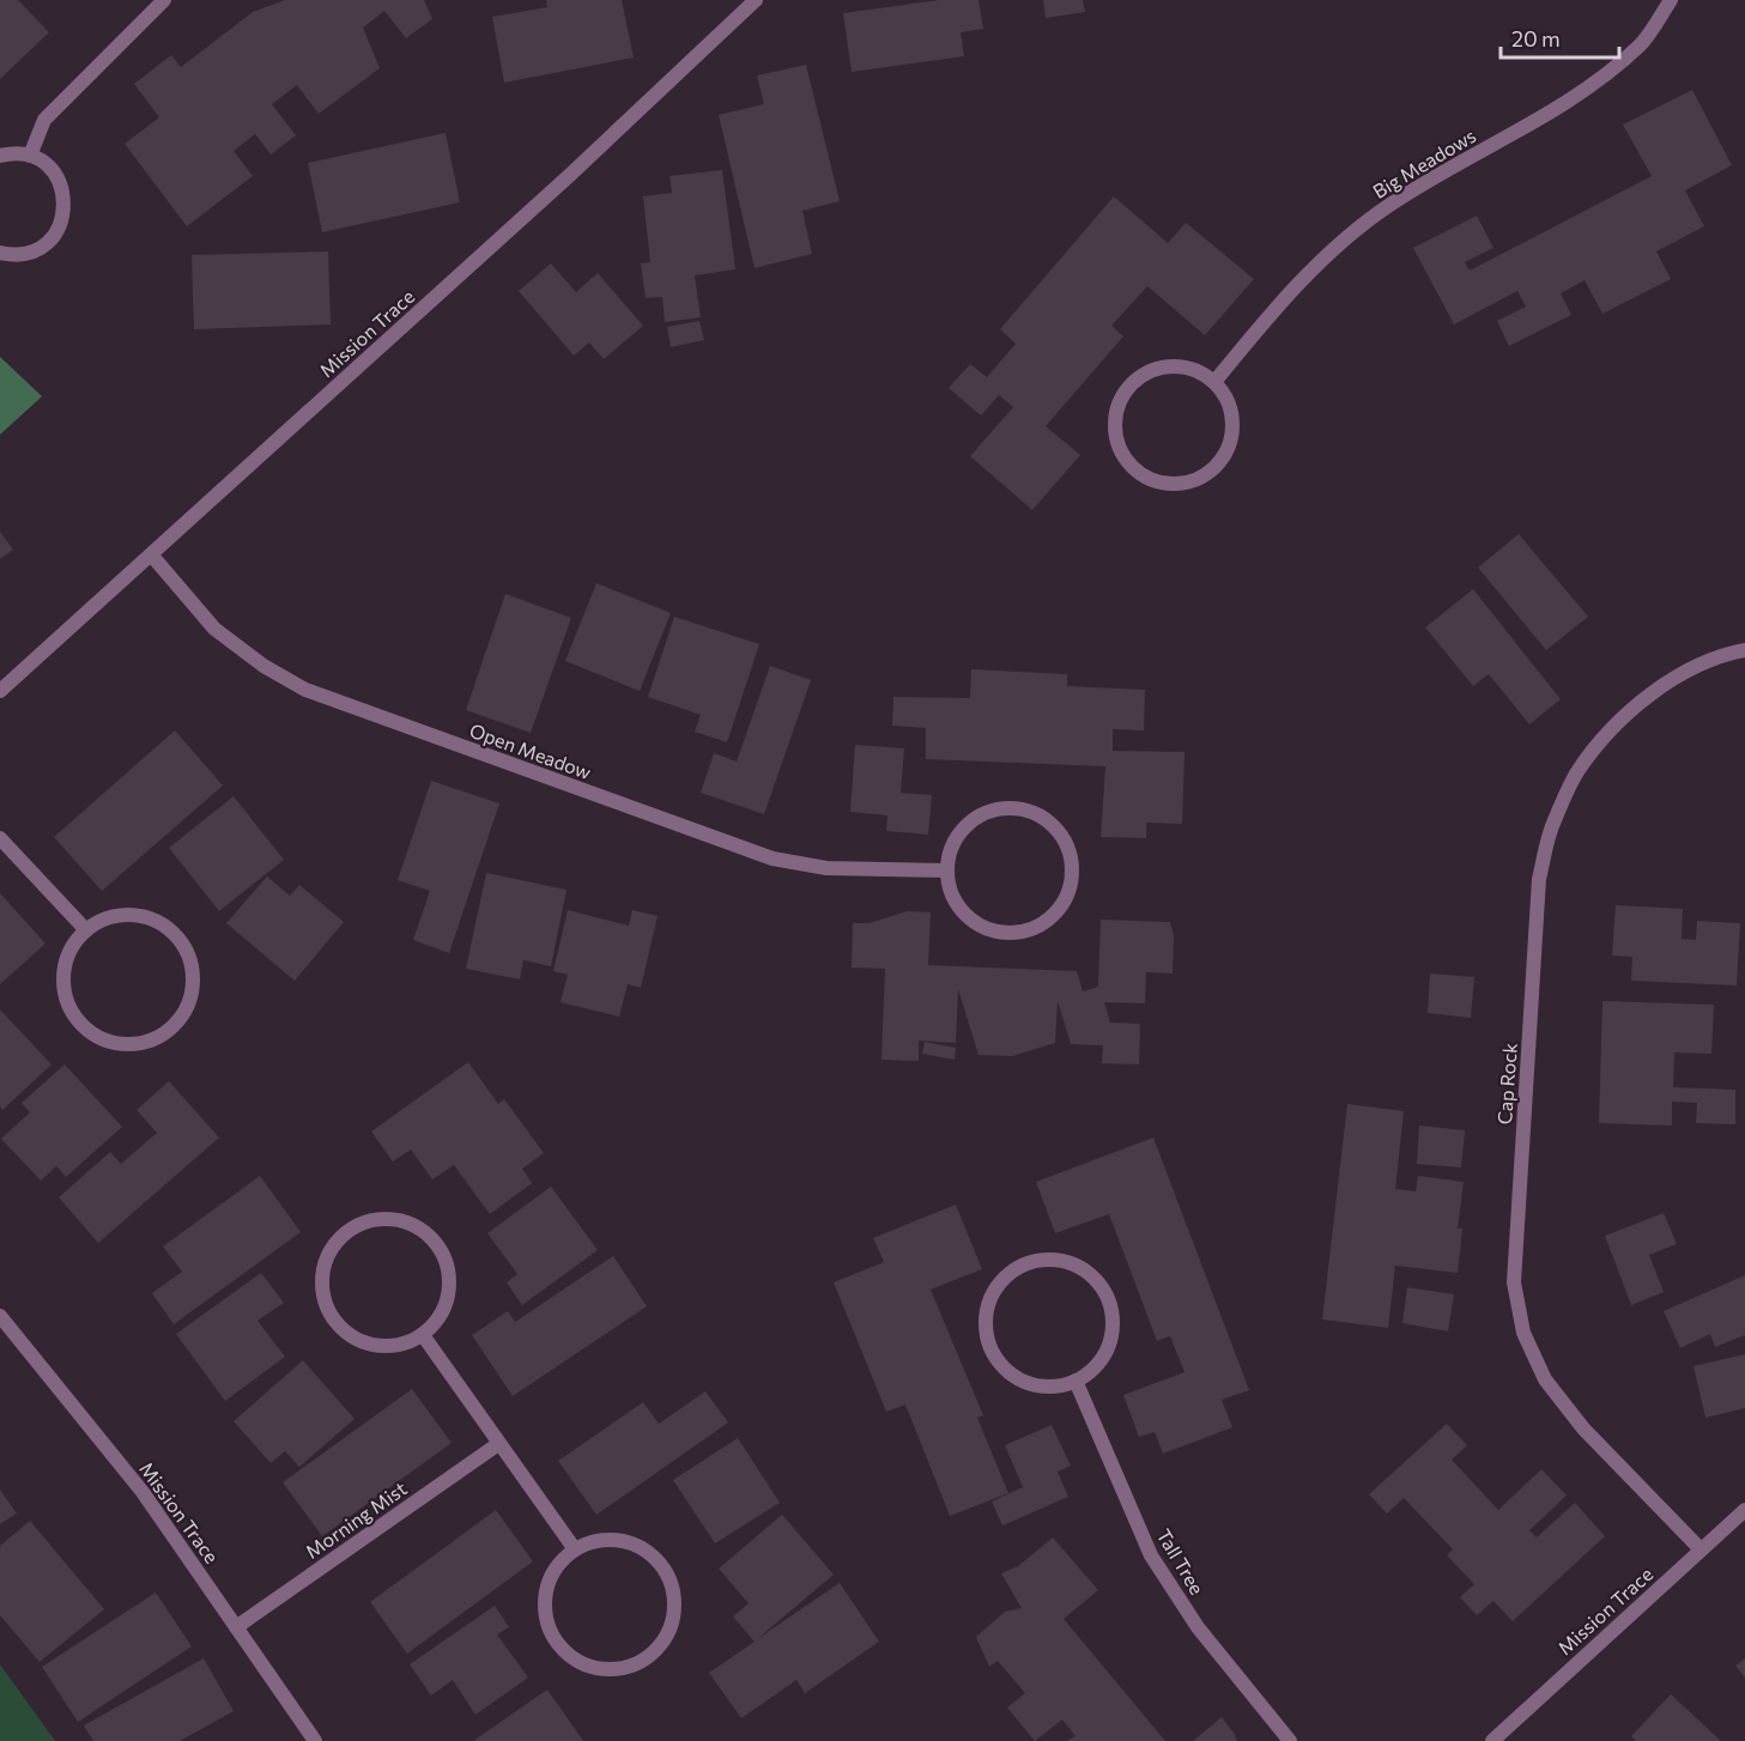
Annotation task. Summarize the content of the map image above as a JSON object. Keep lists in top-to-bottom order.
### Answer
{
  "streets": {
    "street": [
      "Big Meadows",
      "Mission Trace",
      "Open Meadow",
      "Cap Rock",
      "Morning Mist",
      "Tall Tree"
    ]
  },
  "crossings": [
    ["Mission Trace", "Open Meadow"],
    ["Mission Trace", "Cap Rock"],
    ["Mission Trace", "Morning Mist"]
  ],
  "scale_bar": "20 m"
}
